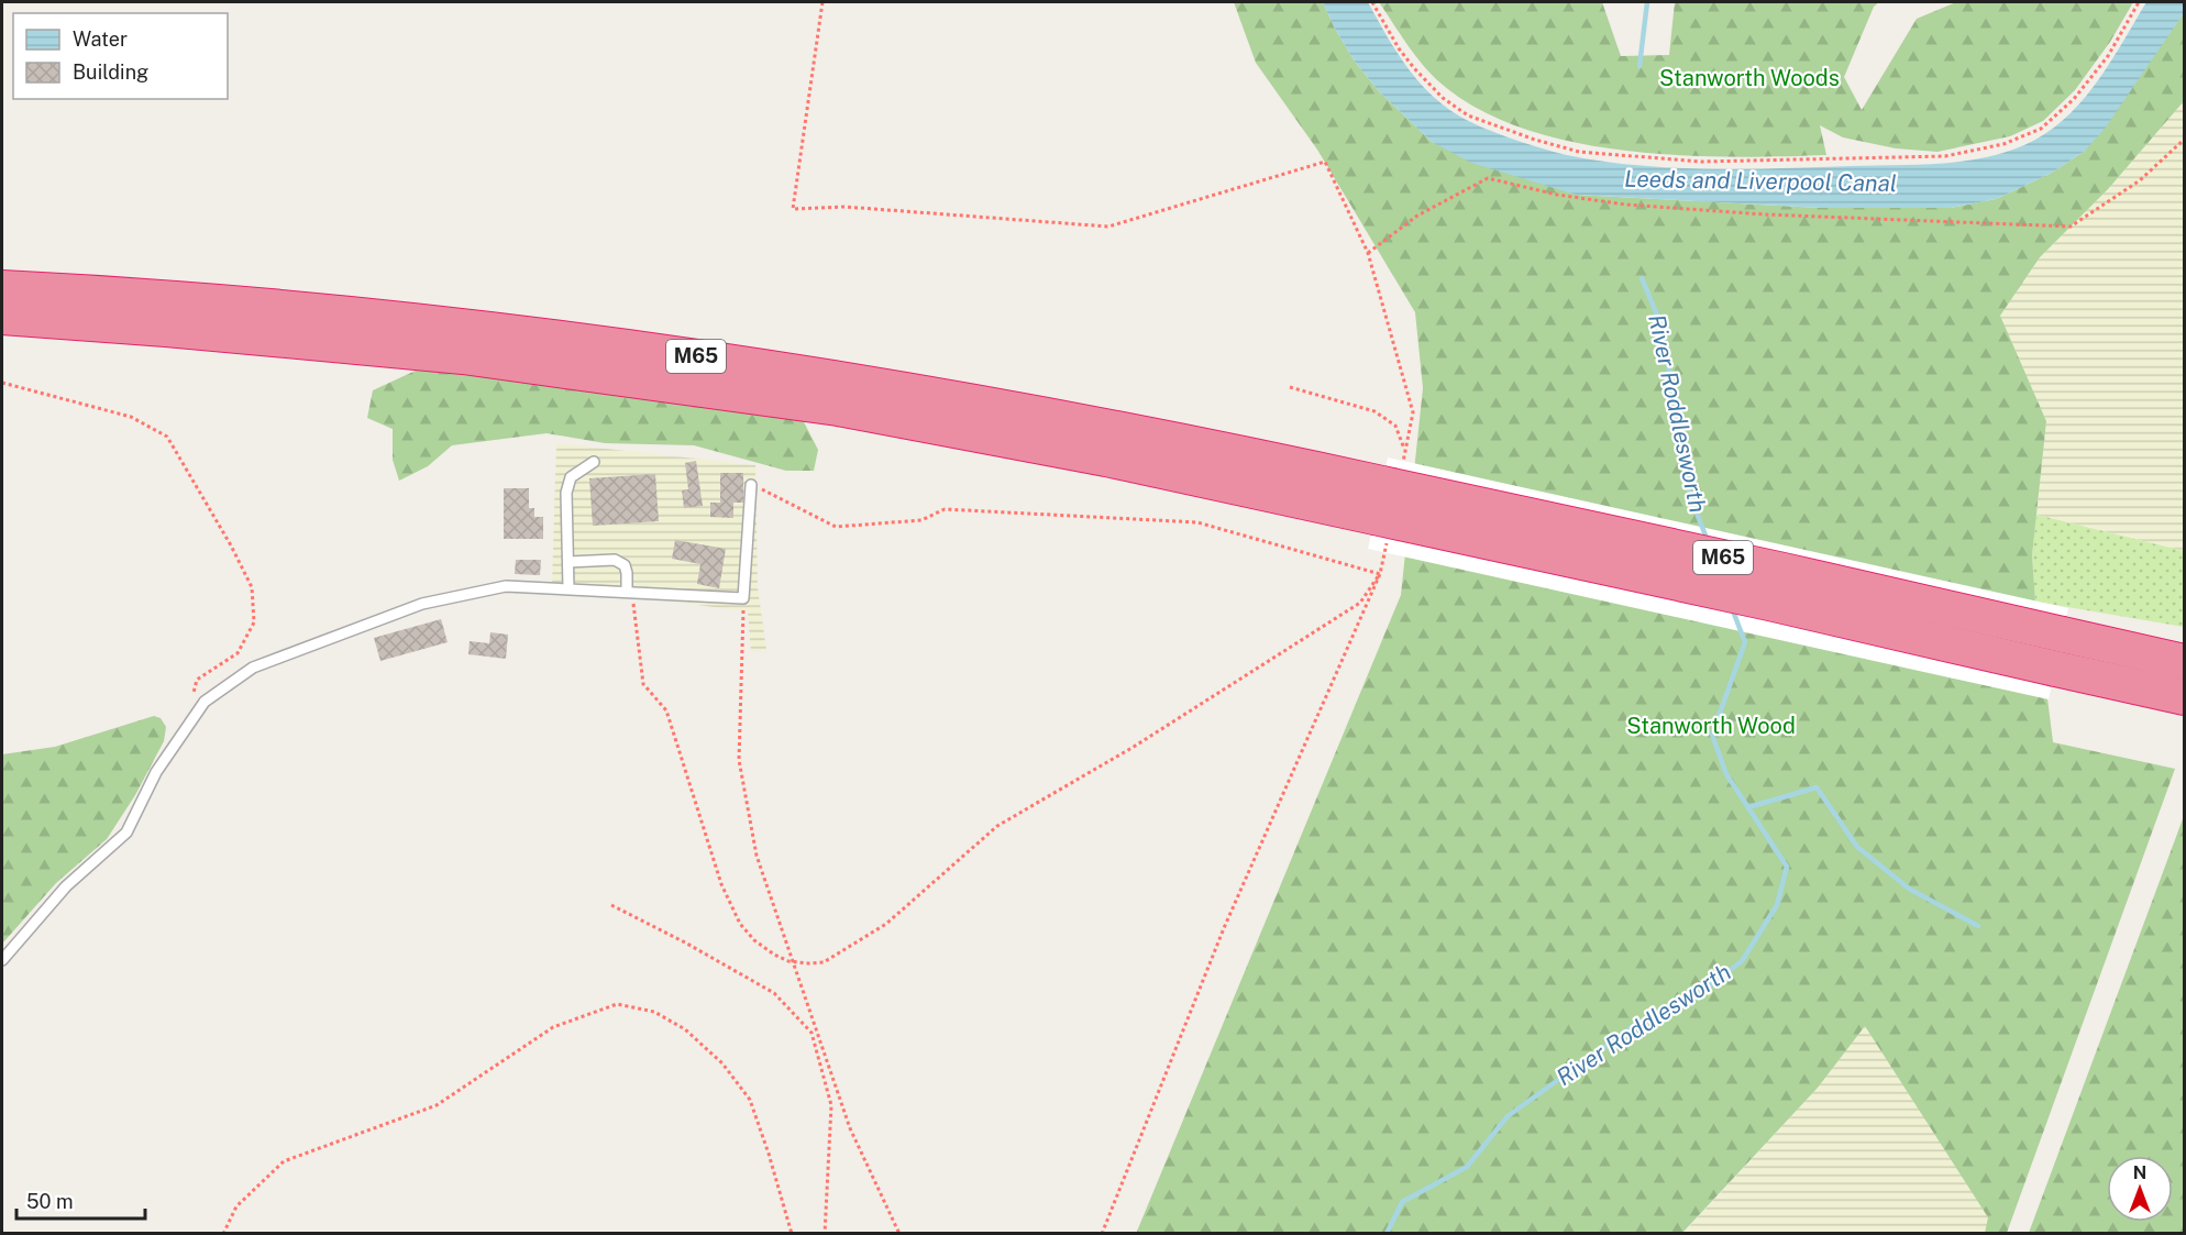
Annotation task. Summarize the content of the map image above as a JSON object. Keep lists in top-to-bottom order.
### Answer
{
  "streets": {
    "highway": ["M65"]
  },
  "water": ["Leeds and Liverpool Canal", "River Roddlesworth"],
  "parks": ["Stanworth Woods", "Stanworth Wood"],
  "legend": ["Water", "Building"],
  "scale_bar": "50 m",
  "north": "top"
}
